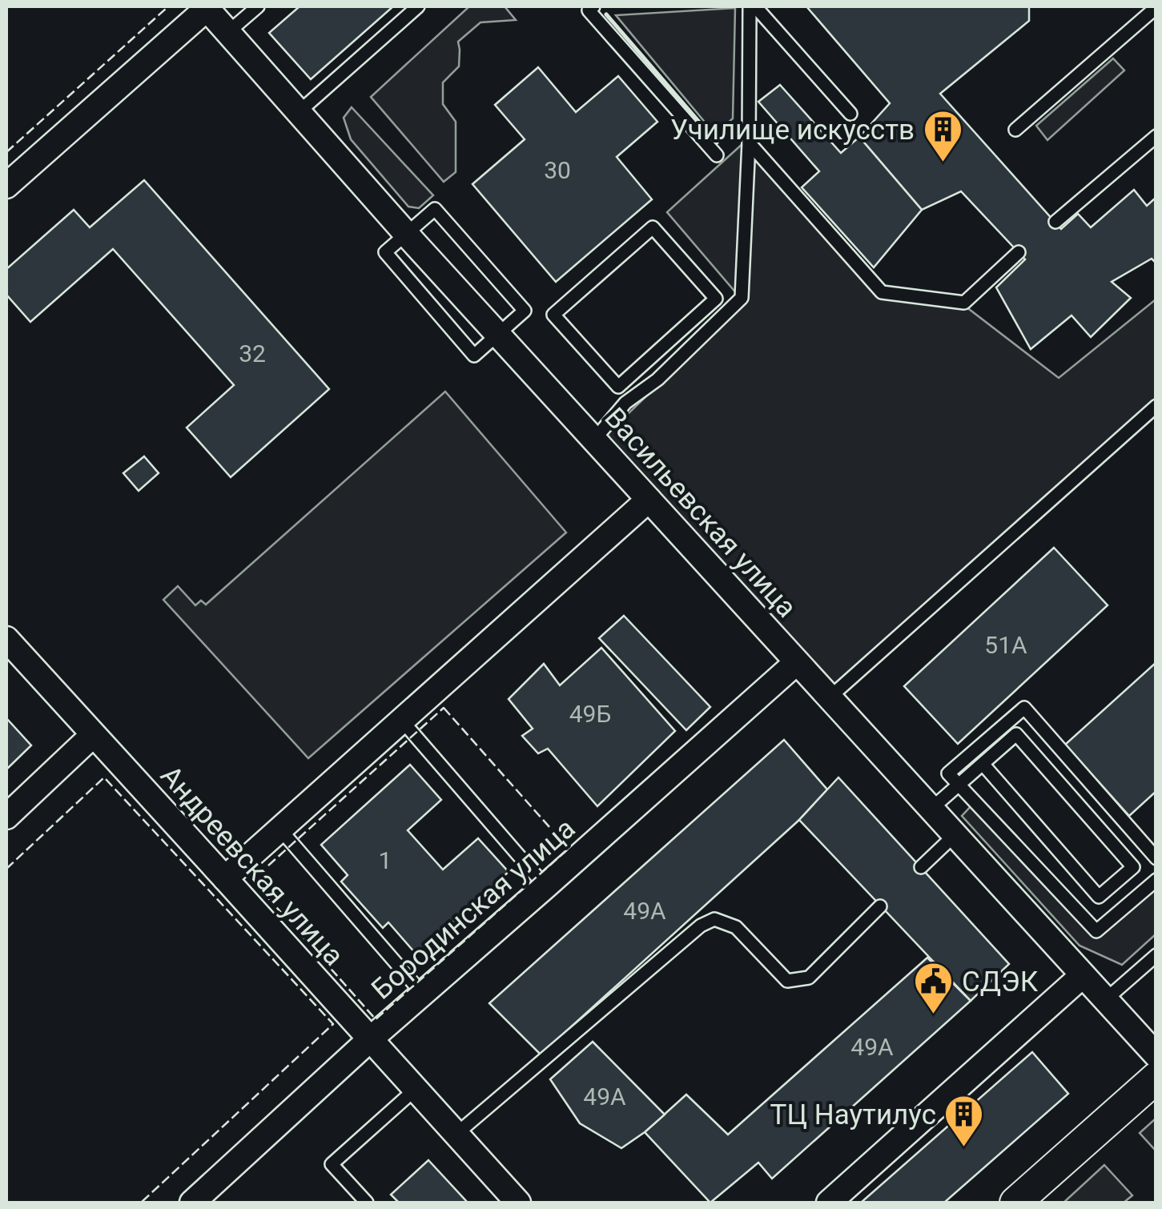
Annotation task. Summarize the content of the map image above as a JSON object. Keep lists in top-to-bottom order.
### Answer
{
  "streets": {
    "street": ["Васильевская улица", "Андреевская улица", "Бородинская улица"]
  },
  "crossings": [
    ["Васильевская улица", "Бородинская улица"],
    ["Андреевская улица", "Бородинская улица"]
  ],
  "places": {
    "building": ["Училище искусств", "ТЦ Наутилус"],
    "public building": ["СДЭК"]
  },
  "house_numbers": [
    "30",
    "32",
    "51А",
    "49Б",
    "1",
    "49А",
    "49А",
    "49А"
  ]
}
